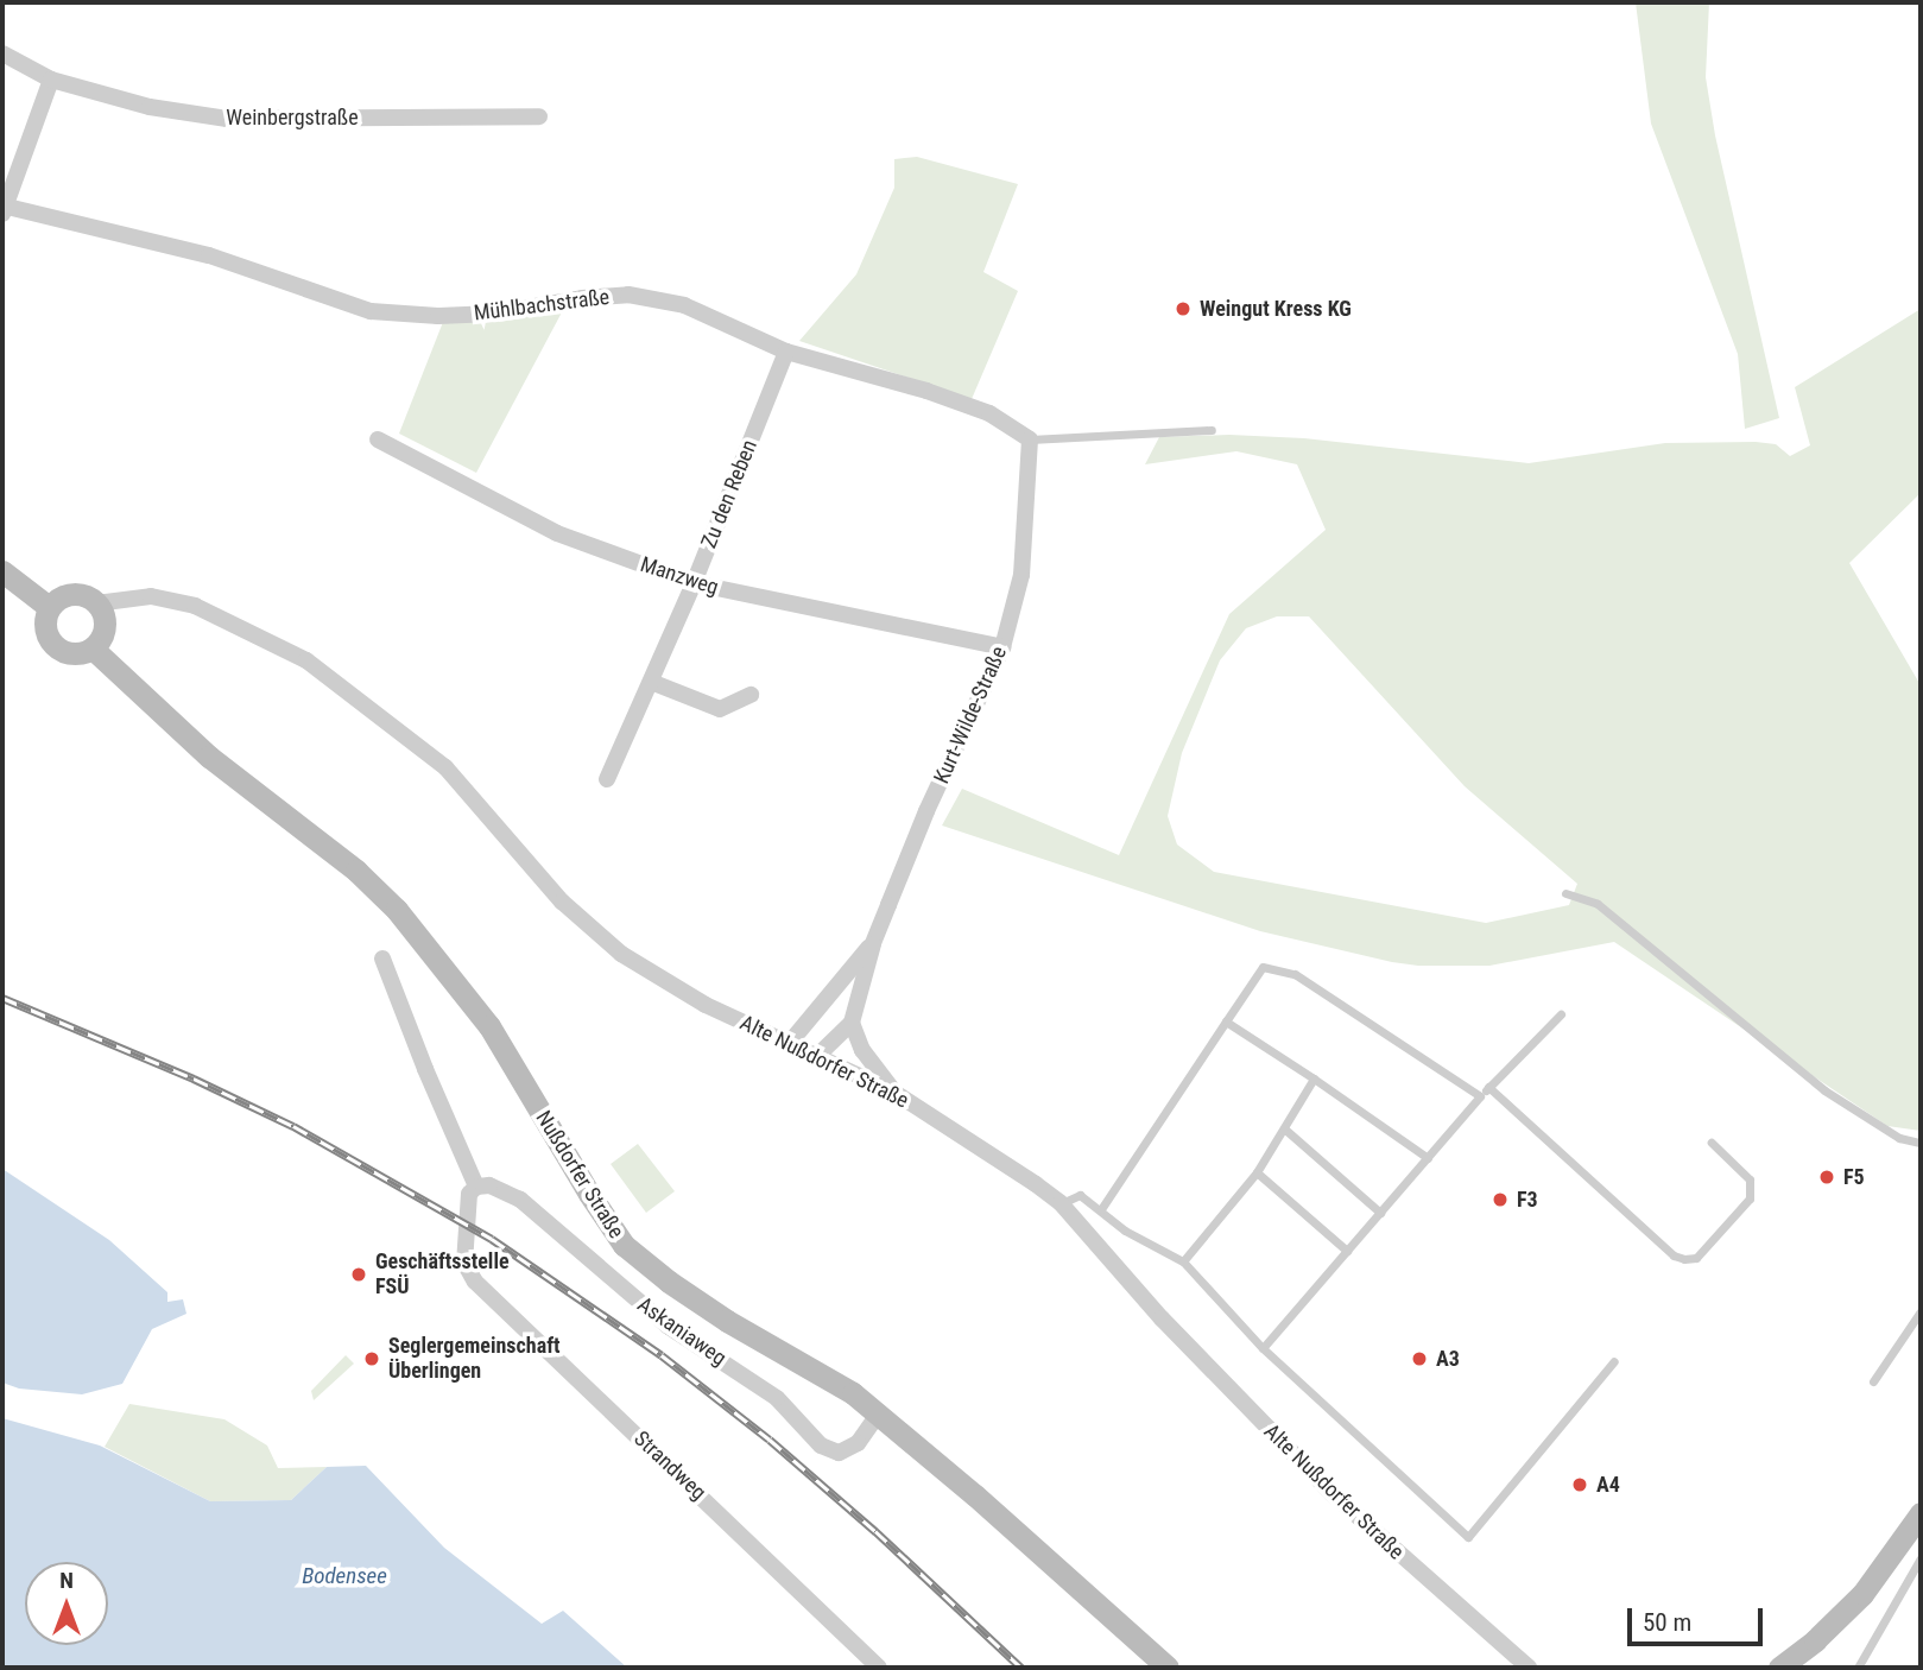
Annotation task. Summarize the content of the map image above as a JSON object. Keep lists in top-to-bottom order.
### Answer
{
  "streets": {
    "street": [
      "Weinbergstraße",
      "Mühlbachstraße",
      "Zu den Reben",
      "Manzweg",
      "Kurt-Wilde-Straße",
      "Alte Nußdorfer Straße",
      "Nußdorfer Straße",
      "Askaniaweg",
      "Strandweg"
    ]
  },
  "crossings": [
    ["Mühlbachstraße", "Zu den Reben"],
    ["Mühlbachstraße", "Kurt-Wilde-Straße"],
    ["Zu den Reben", "Manzweg"],
    ["Manzweg", "Kurt-Wilde-Straße"],
    ["Kurt-Wilde-Straße", "Alte Nußdorfer Straße"],
    ["Alte Nußdorfer Straße", "Nußdorfer Straße"],
    ["Nußdorfer Straße", "Askaniaweg"],
    ["Askaniaweg", "Strandweg"]
  ],
  "water": ["Bodensee"],
  "places": [
    "Weingut Kress KG",
    "F5",
    "F3",
    "Geschäftsstelle FSÜ",
    "Seglergemeinschaft Überlingen",
    "A3",
    "A4"
  ],
  "scale_bar": "50 m",
  "north": "top"
}
